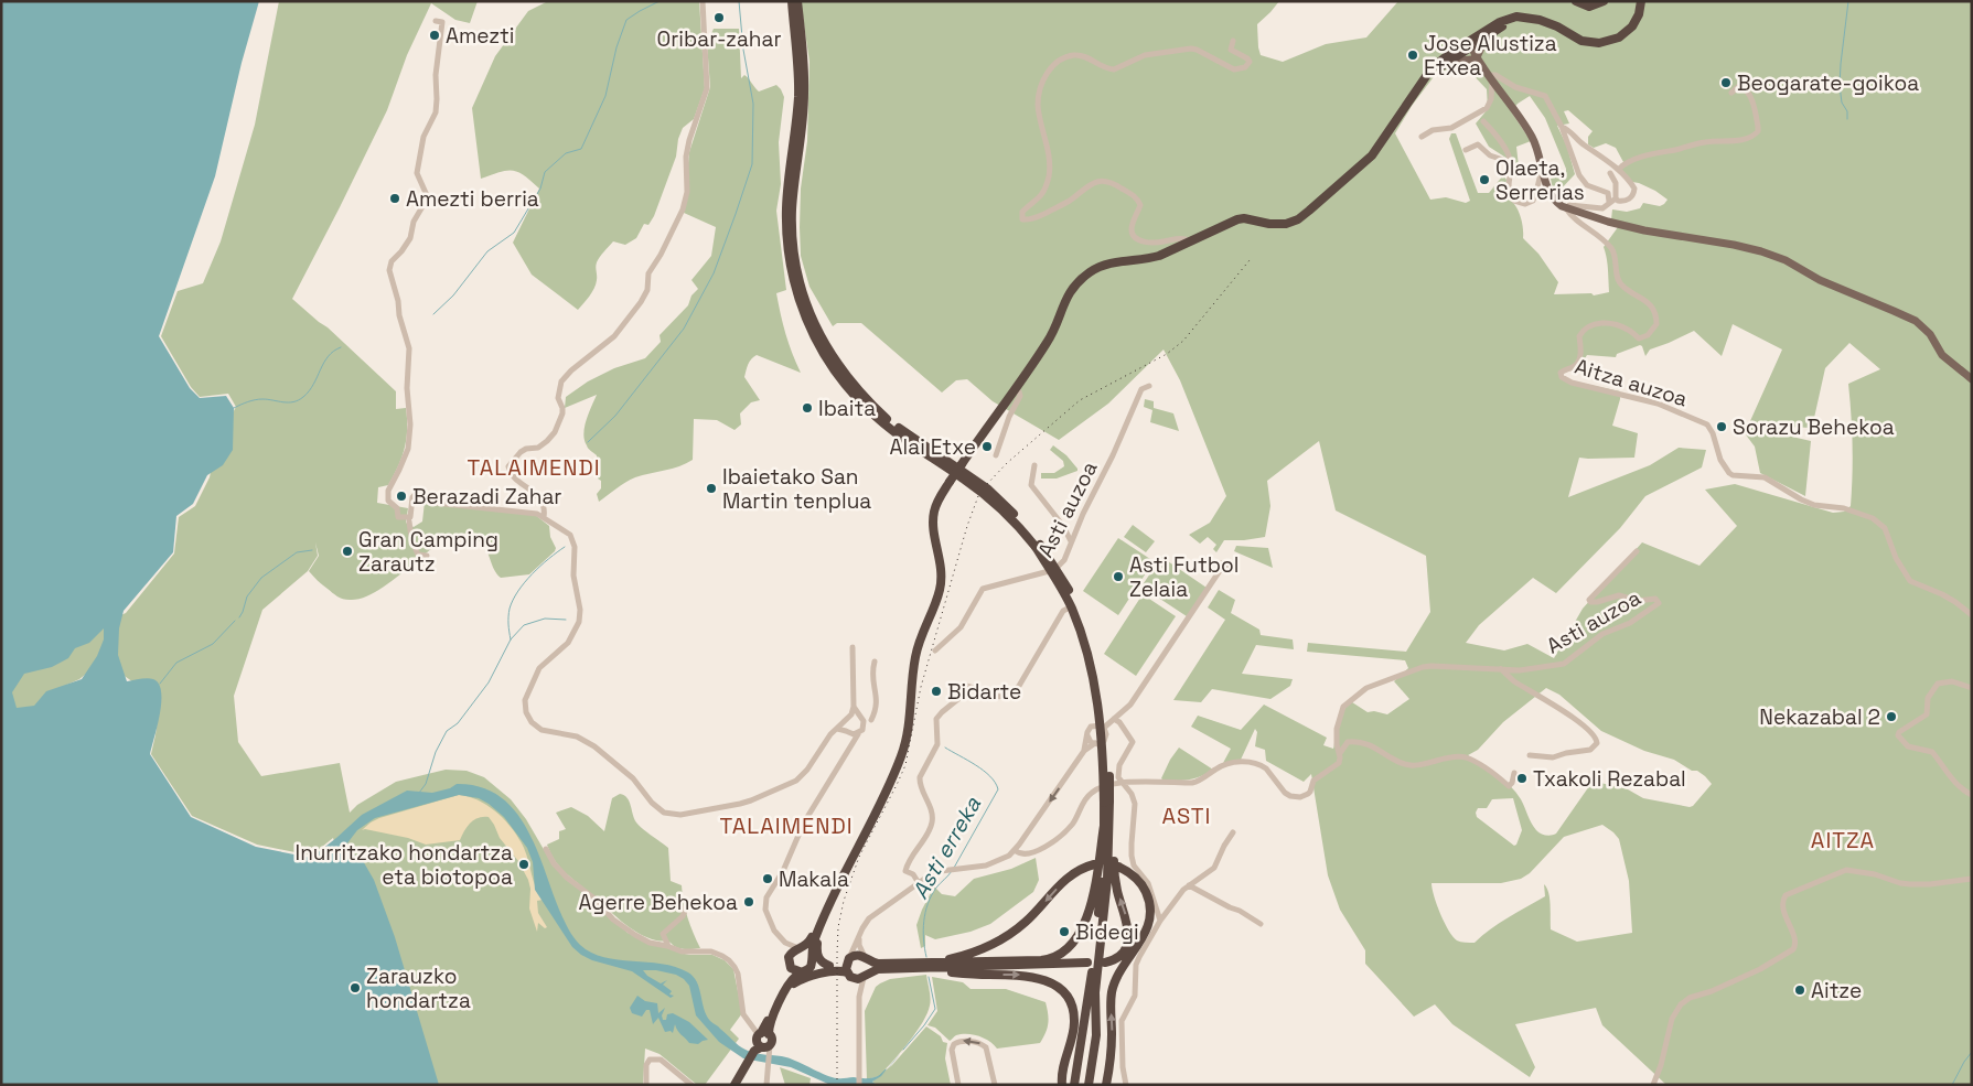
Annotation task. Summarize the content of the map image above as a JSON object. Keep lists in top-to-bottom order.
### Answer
{
  "streets": {
    "street": ["Aitza auzoa", "Asti auzoa"]
  },
  "districts": [
    "TALAIMENDI",
    "ASTI",
    "TALAIMENDI",
    "AITZA"
  ],
  "water": ["Asti erreka"],
  "places": [
    "Oribar-zahar",
    "Amezti",
    "Jose Alustiza Etxea",
    "Beogarate-goikoa",
    "Olaeta, Serrerias",
    "Amezti berria",
    "Ibaita",
    "Sorazu Behekoa",
    "Alai Etxe",
    "Ibaietako San Martin tenplua",
    "Berazadi Zahar",
    "Gran Camping Zarautz",
    "Asti Futbol Zelaia",
    "Bidarte",
    "Nekazabal 2",
    "Txakoli Rezabal",
    "Inurritzako hondartza eta biotopoa",
    "Makala",
    "Agerre Behekoa",
    "Bidegi",
    "Zarauzko hondartza",
    "Aitze"
  ]
}
